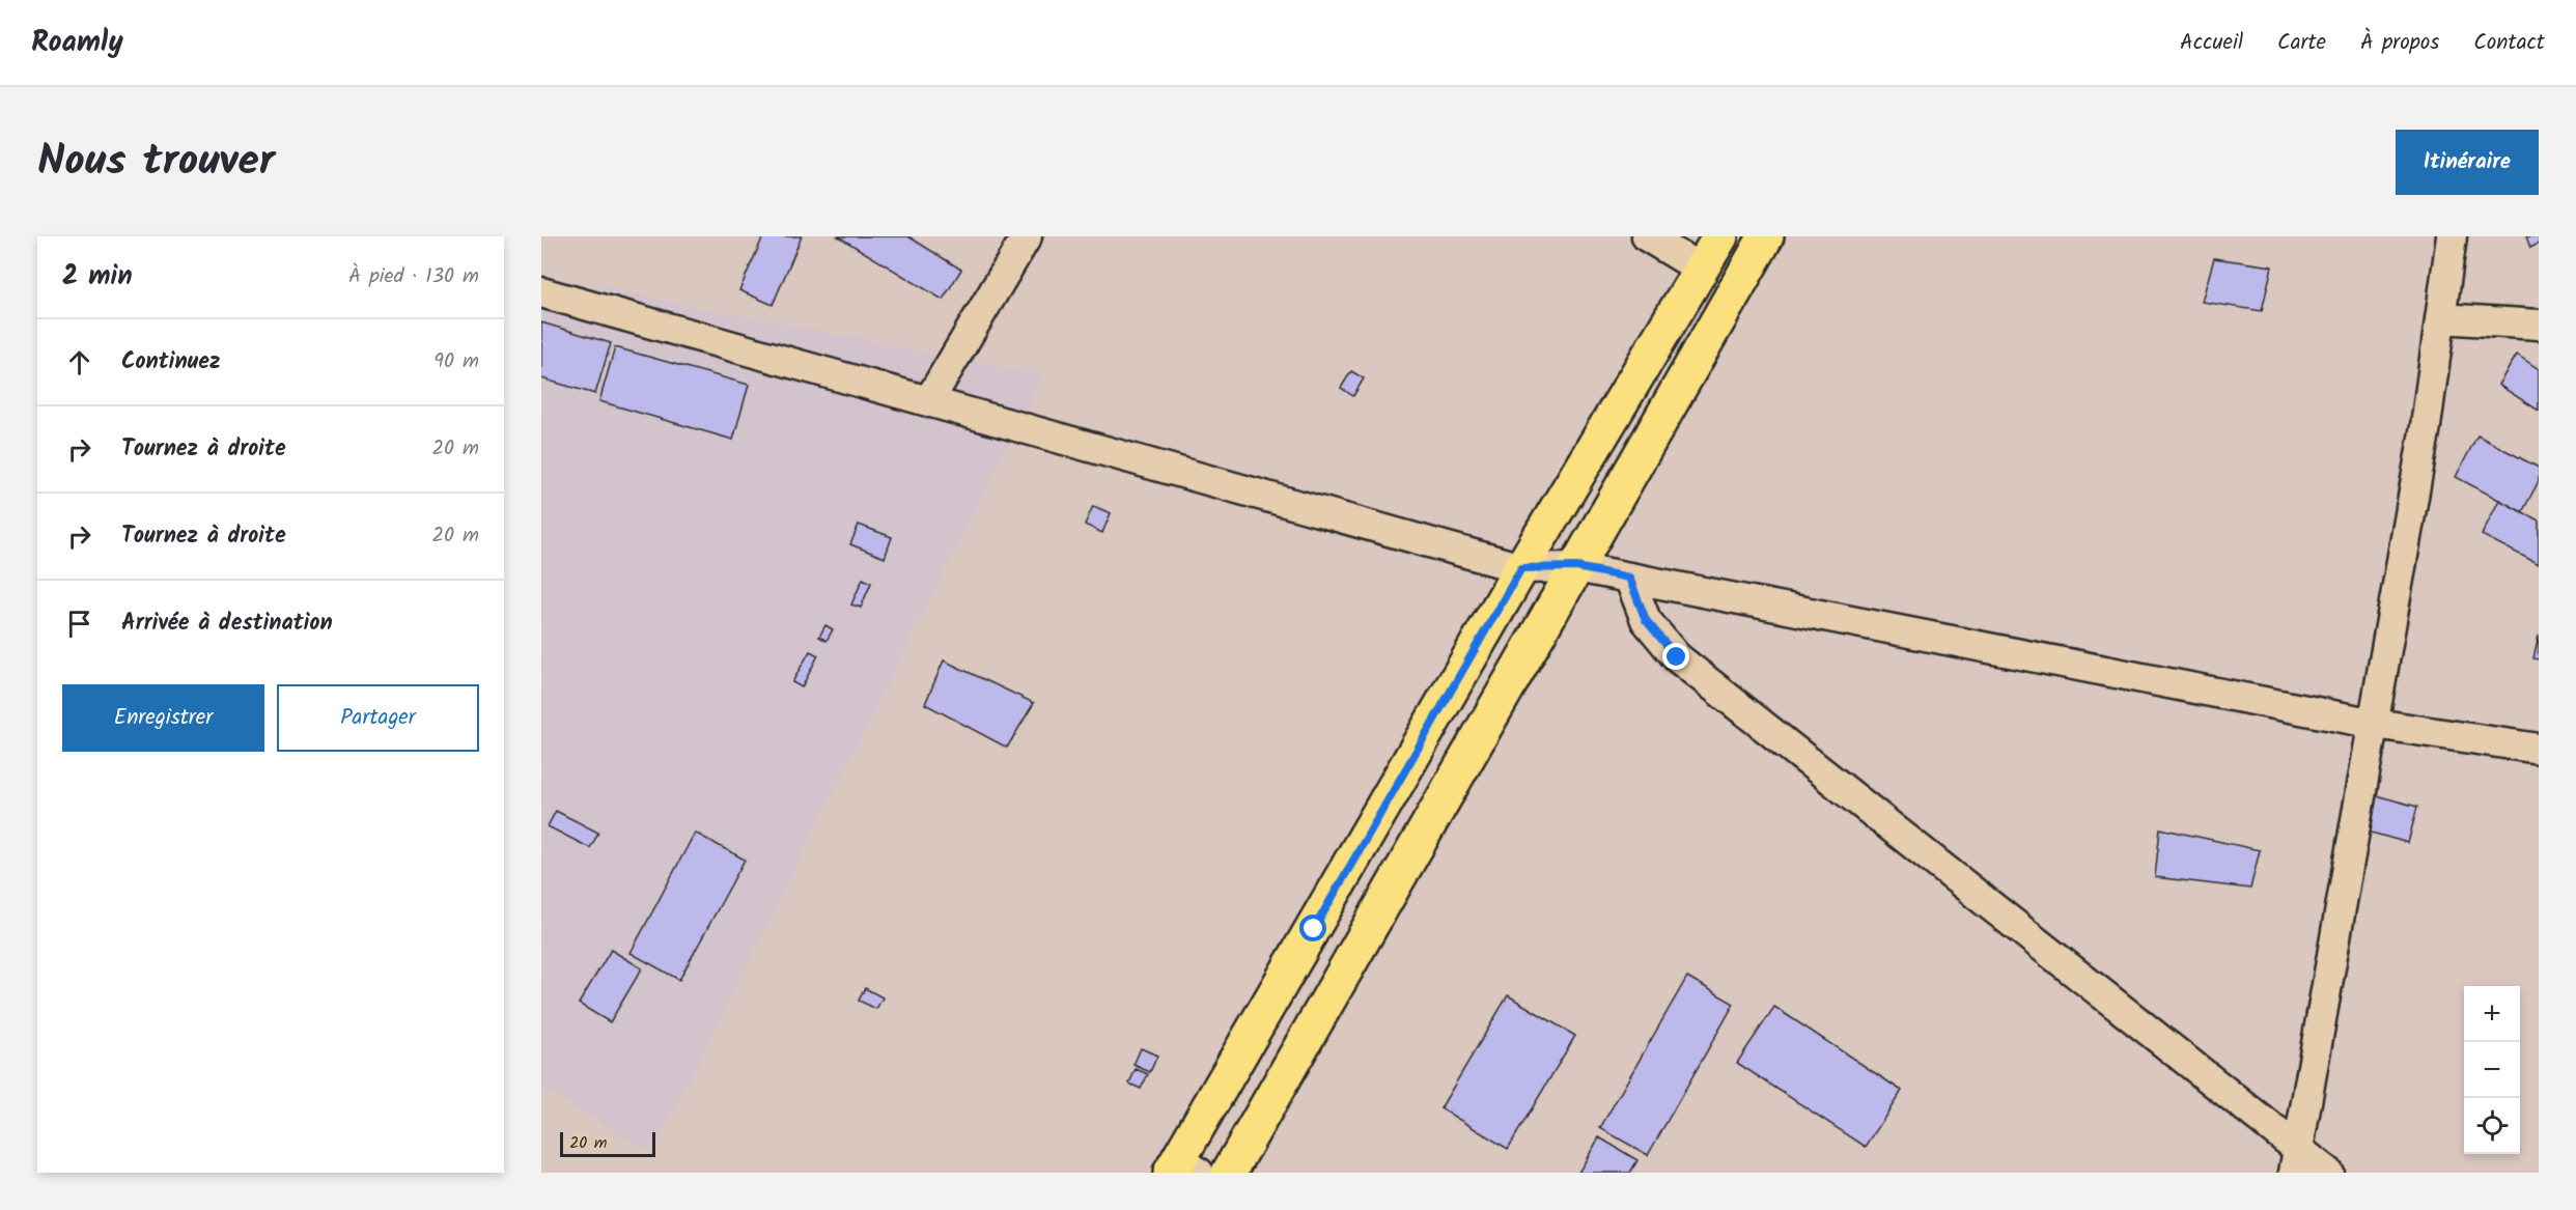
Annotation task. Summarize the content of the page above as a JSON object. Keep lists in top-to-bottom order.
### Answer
{
  "scale_bar": "20 m",
  "page": {
    "header": "Roamly",
    "nav": [
      "Accueil",
      "Carte",
      "À propos",
      "Contact"
    ],
    "title": "Nous trouver",
    "buttons": [
      "Itinéraire",
      ["Enregistrer", "Partager"]
    ],
    "heading": ["2 min", "À pied · 130 m"],
    "list": [
      ["Continuez", "90 m"],
      ["Tournez à droite", "20 m"],
      ["Tournez à droite", "20 m"],
      "Arrivée à destination"
    ],
    "map_buttons": ["+", "−"],
    "scale": "20 m"
  }
}
